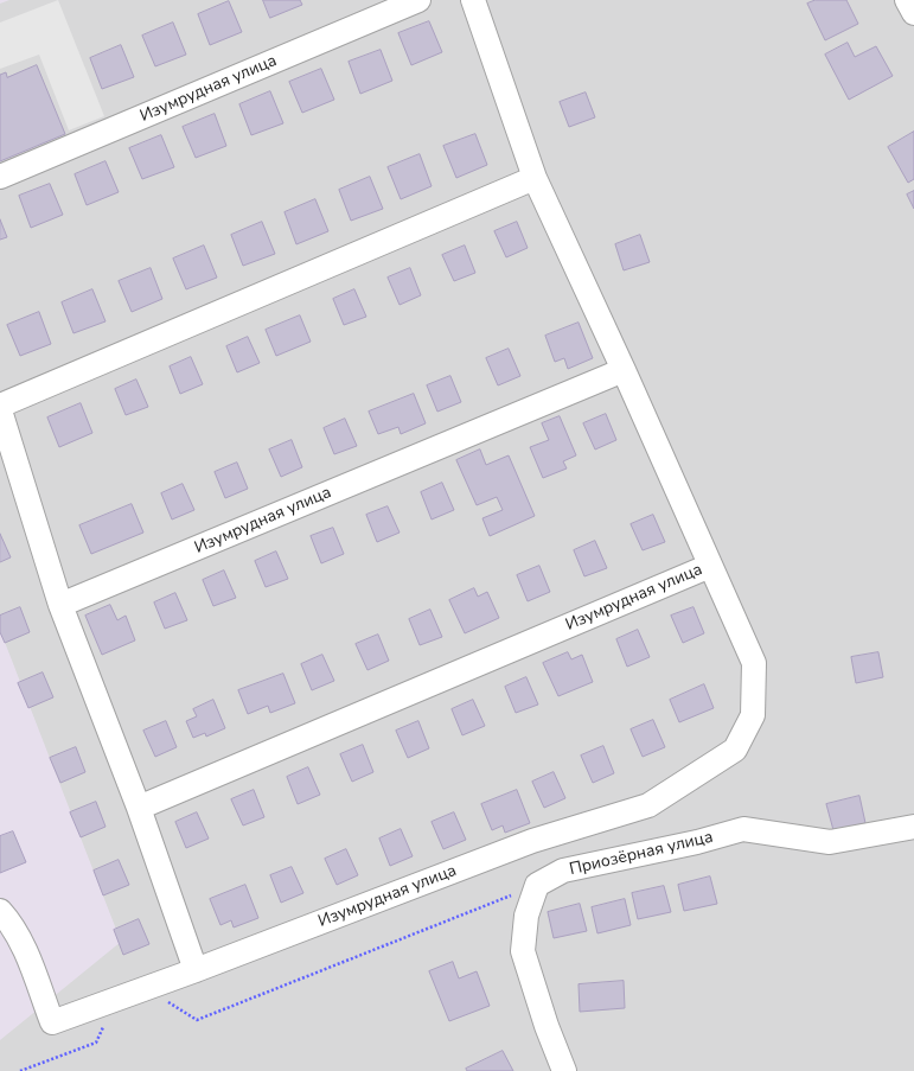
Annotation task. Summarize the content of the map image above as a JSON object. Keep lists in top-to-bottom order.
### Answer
{
  "streets": {
    "street": ["Изумрудная улица", "Приозёрная улица"]
  }
}
